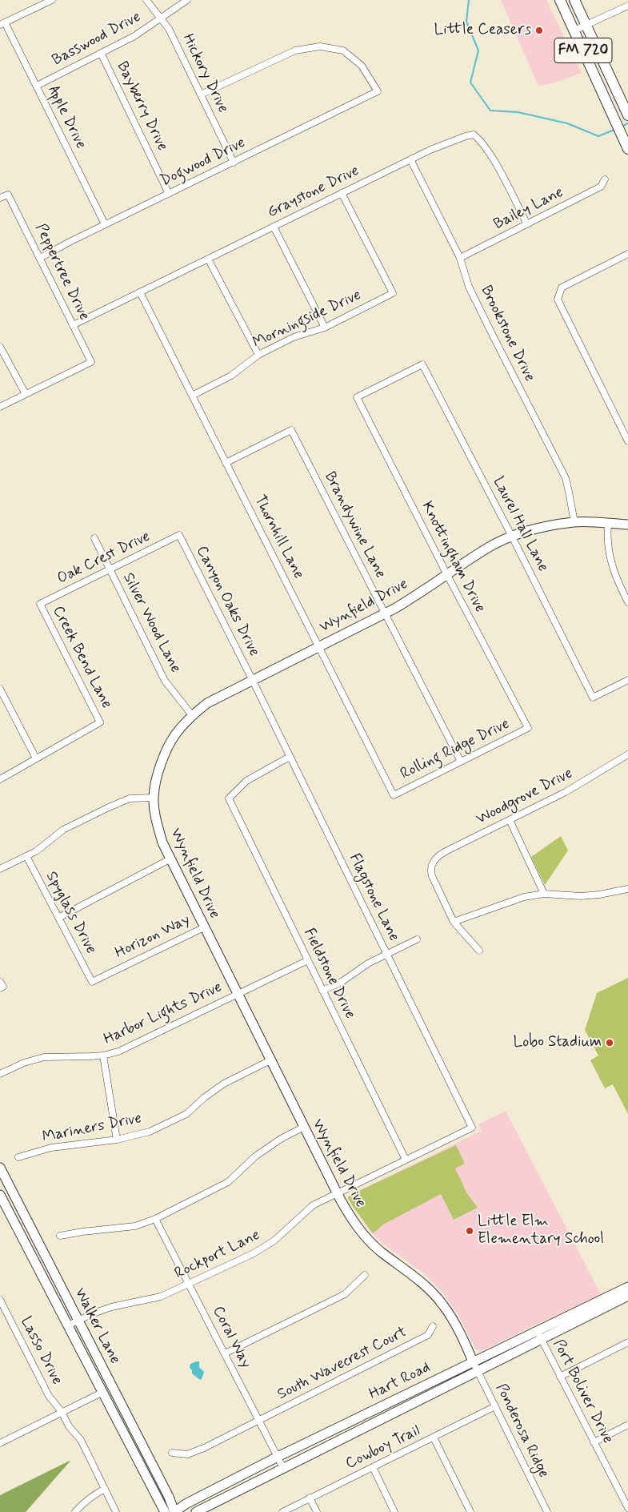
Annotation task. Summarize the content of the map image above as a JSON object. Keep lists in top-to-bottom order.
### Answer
{
  "streets": {
    "main road": ["FM 720"],
    "street": [
      "Basswood Drive",
      "Hickory Drive",
      "Bayberry Drive",
      "Apple Drive",
      "Dogwood Drive",
      "Graystone Drive",
      "Bailey Lane",
      "Peppertree Drive",
      "Morningside Drive",
      "Brookstone Drive",
      "Laurel Hall Lane",
      "Brandywine Lane",
      "Thornhill Lane",
      "Knottingham Drive",
      "Oak Crest Drive",
      "Canyon Oaks Drive",
      "Wynfield Drive",
      "Silver Wood Lane",
      "Creek Bend Lane",
      "Rolling Ridge Drive",
      "Woodgrove Drive",
      "Flagstone Lane",
      "Spyglass Drive",
      "Horizon Way",
      "Fieldstone Drive",
      "Harbor Lights Drive",
      "Mariners Drive",
      "Rockport Lane",
      "Walker Lane",
      "Coral Way",
      "Lasso Drive",
      "South Wavecrest Court",
      "Hart Road",
      "Port Boliver Drive",
      "Ponderosa Ridge",
      "Cowboy Trail"
    ]
  },
  "crossings": [
    ["Basswood Drive", "Hickory Drive"],
    ["Basswood Drive", "Bayberry Drive"],
    ["Basswood Drive", "Apple Drive"],
    ["Hickory Drive", "Dogwood Drive"],
    ["Bayberry Drive", "Dogwood Drive"],
    ["Apple Drive", "Dogwood Drive"],
    ["Dogwood Drive", "Peppertree Drive"],
    ["Graystone Drive", "Bailey Lane"],
    ["Graystone Drive", "Peppertree Drive"],
    ["Graystone Drive", "Morningside Drive"],
    ["Graystone Drive", "Brookstone Drive"],
    ["Graystone Drive", "Thornhill Lane"],
    ["Bailey Lane", "Brookstone Drive"],
    ["Morningside Drive", "Thornhill Lane"],
    ["Brookstone Drive", "Wynfield Drive"],
    ["Laurel Hall Lane", "Knottingham Drive"],
    ["Laurel Hall Lane", "Wynfield Drive"],
    ["Brandywine Lane", "Thornhill Lane"],
    ["Brandywine Lane", "Wynfield Drive"],
    ["Brandywine Lane", "Rolling Ridge Drive"],
    ["Thornhill Lane", "Wynfield Drive"],
    ["Thornhill Lane", "Rolling Ridge Drive"],
    ["Knottingham Drive", "Wynfield Drive"],
    ["Knottingham Drive", "Rolling Ridge Drive"],
    ["Oak Crest Drive", "Canyon Oaks Drive"],
    ["Oak Crest Drive", "Silver Wood Lane"],
    ["Oak Crest Drive", "Creek Bend Lane"],
    ["Canyon Oaks Drive", "Wynfield Drive"],
    ["Canyon Oaks Drive", "Flagstone Lane"],
    ["Wynfield Drive", "Silver Wood Lane"],
    ["Wynfield Drive", "Flagstone Lane"],
    ["Wynfield Drive", "Horizon Way"],
    ["Wynfield Drive", "Harbor Lights Drive"],
    ["Wynfield Drive", "Mariners Drive"],
    ["Wynfield Drive", "Rockport Lane"],
    ["Wynfield Drive", "Hart Road"],
    ["Wynfield Drive", "Ponderosa Ridge"],
    ["Flagstone Lane", "Fieldstone Drive"],
    ["Flagstone Lane", "Rockport Lane"],
    ["Spyglass Drive", "Horizon Way"],
    ["Fieldstone Drive", "Harbor Lights Drive"],
    ["Fieldstone Drive", "Rockport Lane"],
    ["Rockport Lane", "Walker Lane"],
    ["Rockport Lane", "Coral Way"],
    ["Walker Lane", "Hart Road"],
    ["Coral Way", "South Wavecrest Court"],
    ["Coral Way", "Hart Road"],
    ["Hart Road", "Port Boliver Drive"],
    ["Hart Road", "Ponderosa Ridge"],
    ["Ponderosa Ridge", "Cowboy Trail"]
  ],
  "places": ["Little Ceasers", "Lobo Stadium", "Little Elm Elementary School"]
}
